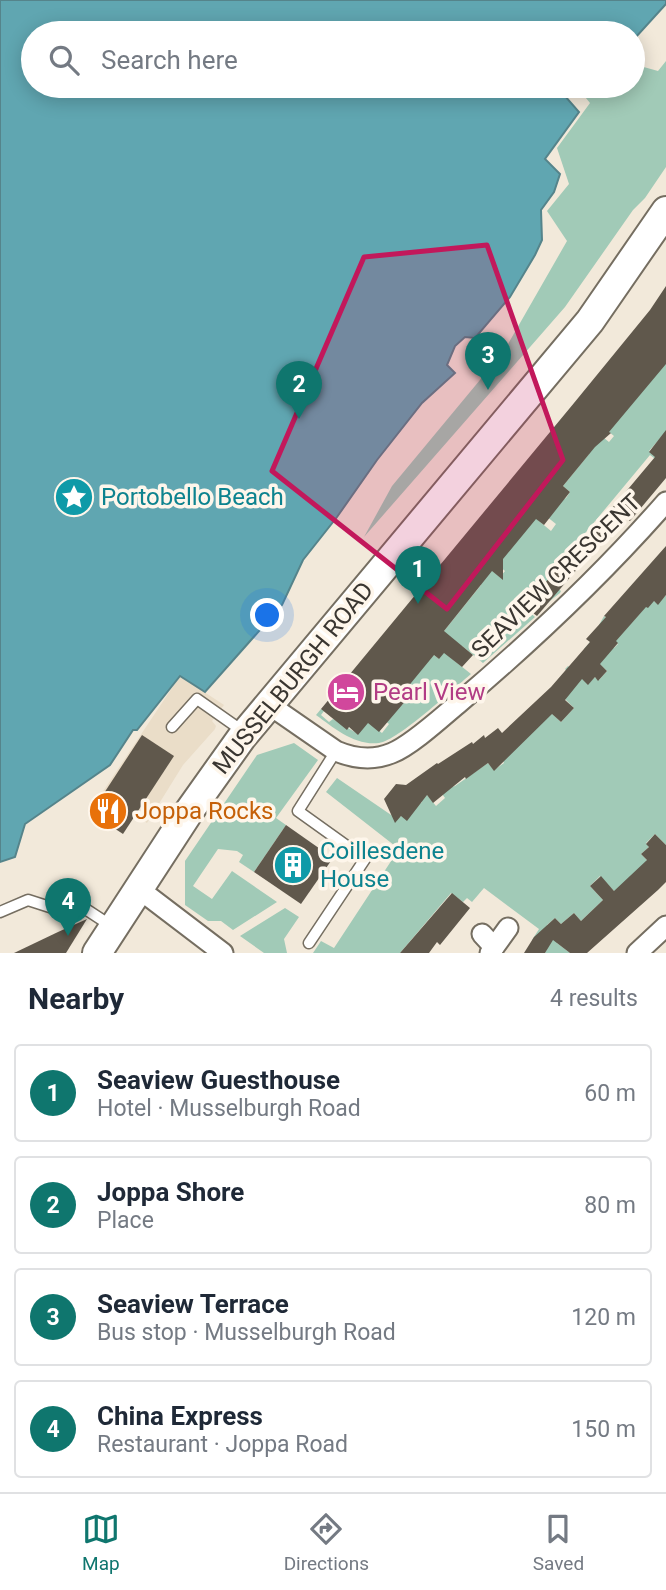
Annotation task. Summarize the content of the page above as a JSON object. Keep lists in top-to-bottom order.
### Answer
{
  "streets": {
    "main road": ["MUSSELBURGH ROAD"],
    "street": ["SEAVIEW CRESCENT"]
  },
  "crossings": [
    ["SEAVIEW CRESCENT", "MUSSELBURGH ROAD"]
  ],
  "places": {
    "place": ["Portobello Beach"],
    "hotel": ["Pearl View"],
    "restaurant": ["Joppa Rocks"],
    "building": ["Coillesdene House"]
  },
  "page": {
    "search": "Search here",
    "pins": [
      "3",
      "2",
      "1",
      "4"
    ],
    "heading": ["Nearby", "4 results"],
    "list": [
      {
        "mark": "1",
        "name": "Seaview Guesthouse",
        "note": "Hotel · Musselburgh Road",
        "value": "60 m"
      },
      {
        "mark": "2",
        "name": "Joppa Shore",
        "note": "Place",
        "value": "80 m"
      },
      {
        "mark": "3",
        "name": "Seaview Terrace",
        "note": "Bus stop · Musselburgh Road",
        "value": "120 m"
      },
      {
        "mark": "4",
        "name": "China Express",
        "note": "Restaurant · Joppa Road",
        "value": "150 m"
      }
    ],
    "nav": ["Map", "Directions", "Saved"]
  }
}
